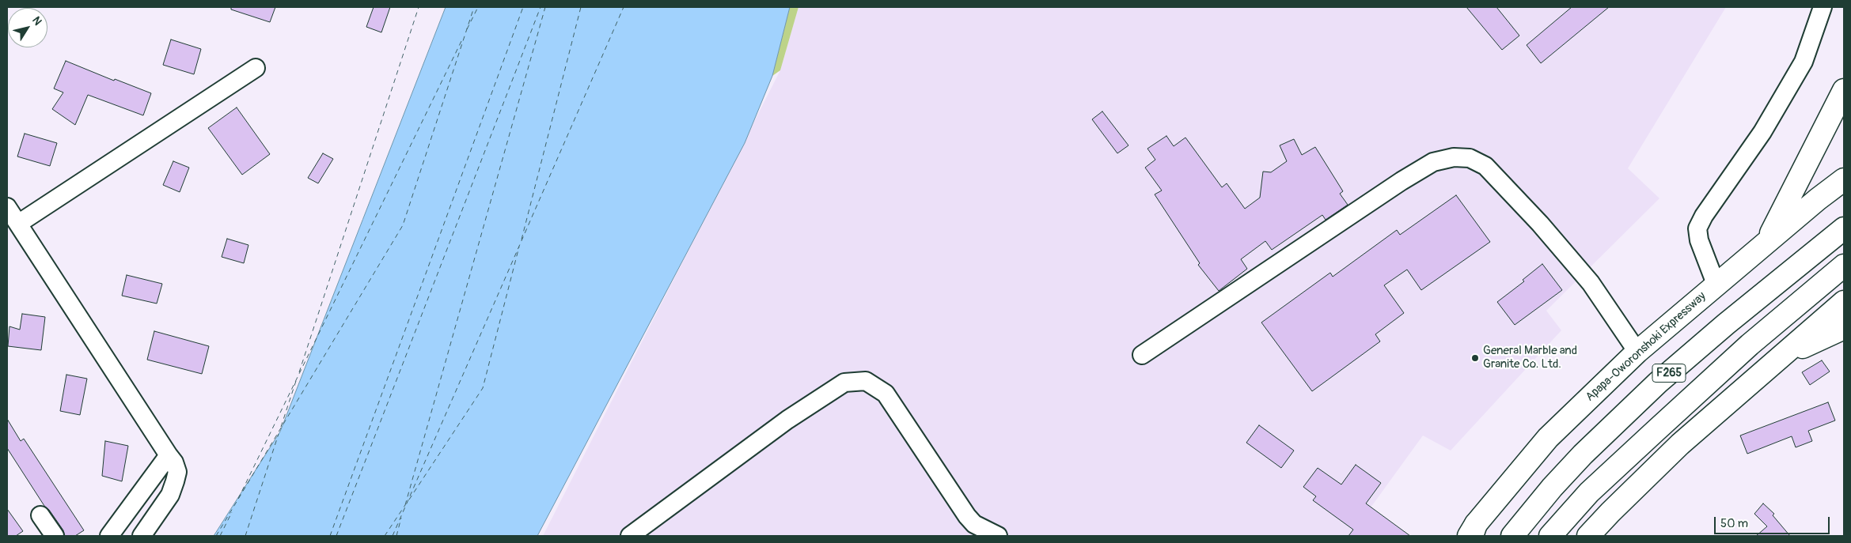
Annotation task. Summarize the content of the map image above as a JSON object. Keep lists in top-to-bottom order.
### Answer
{
  "streets": {
    "main road": ["Apapa-Oworonshoki Expressway", "F265"]
  },
  "places": ["General Marble and Granite Co. Ltd."],
  "scale_bar": "50 m",
  "north": "top right"
}
